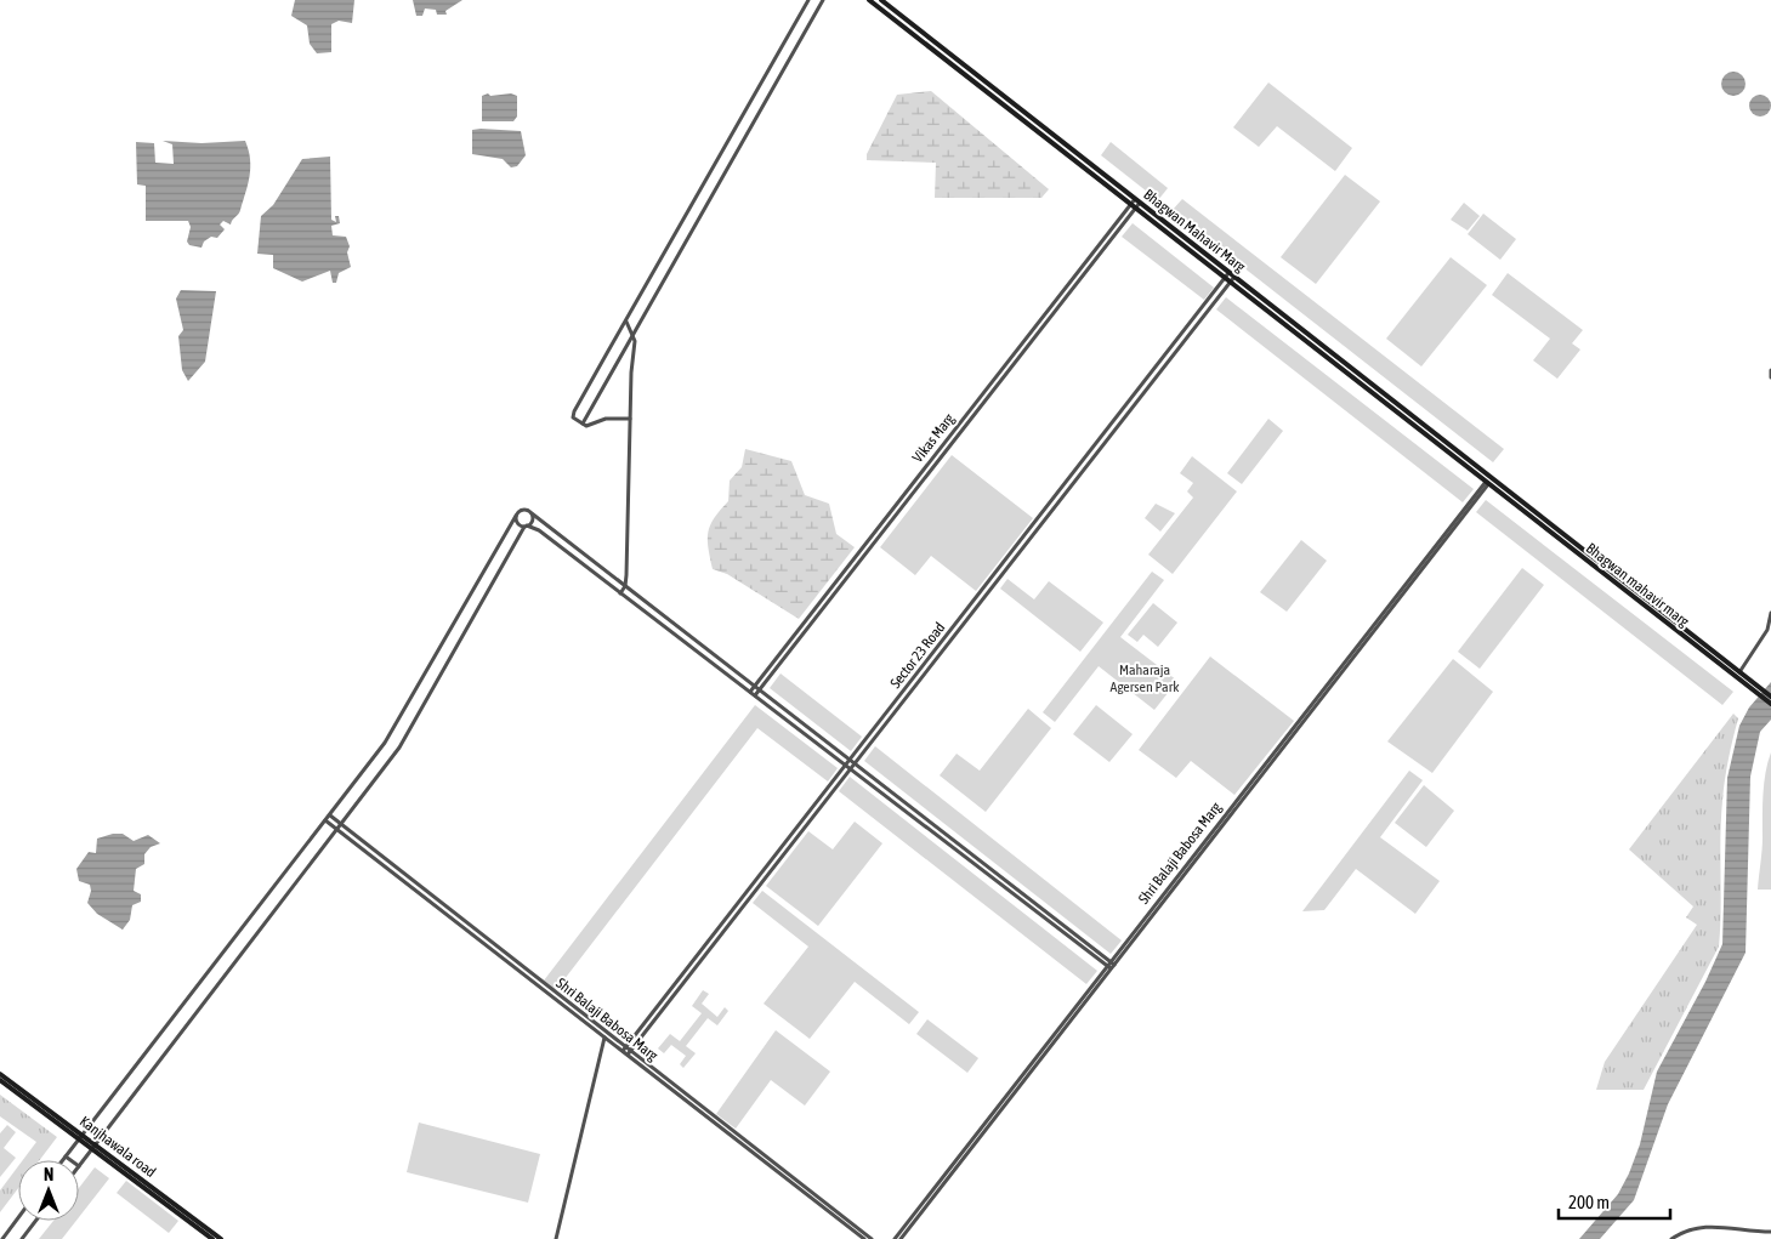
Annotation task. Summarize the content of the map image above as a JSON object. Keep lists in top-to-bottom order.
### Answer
{
  "streets": {
    "main road": ["Bhagwan Mahavir Marg", "Bhagwan mahavir marg", "Kanjhawala road"],
    "street": ["Vikas Marg", "Sector 23 Road", "Shri Balaji Babosa Marg"]
  },
  "crossings": [
    ["Bhagwan Mahavir Marg", "Vikas Marg"],
    ["Bhagwan Mahavir Marg", "Bhagwan mahavir marg"],
    ["Bhagwan Mahavir Marg", "Sector 23 Road"],
    ["Vikas Marg", "Bhagwan mahavir marg"],
    ["Bhagwan mahavir marg", "Sector 23 Road"],
    ["Bhagwan mahavir marg", "Shri Balaji Babosa Marg"],
    ["Sector 23 Road", "Shri Balaji Babosa Marg"]
  ],
  "parks": ["Maharaja Agersen Park"],
  "scale_bar": "200 m",
  "north": "top"
}
